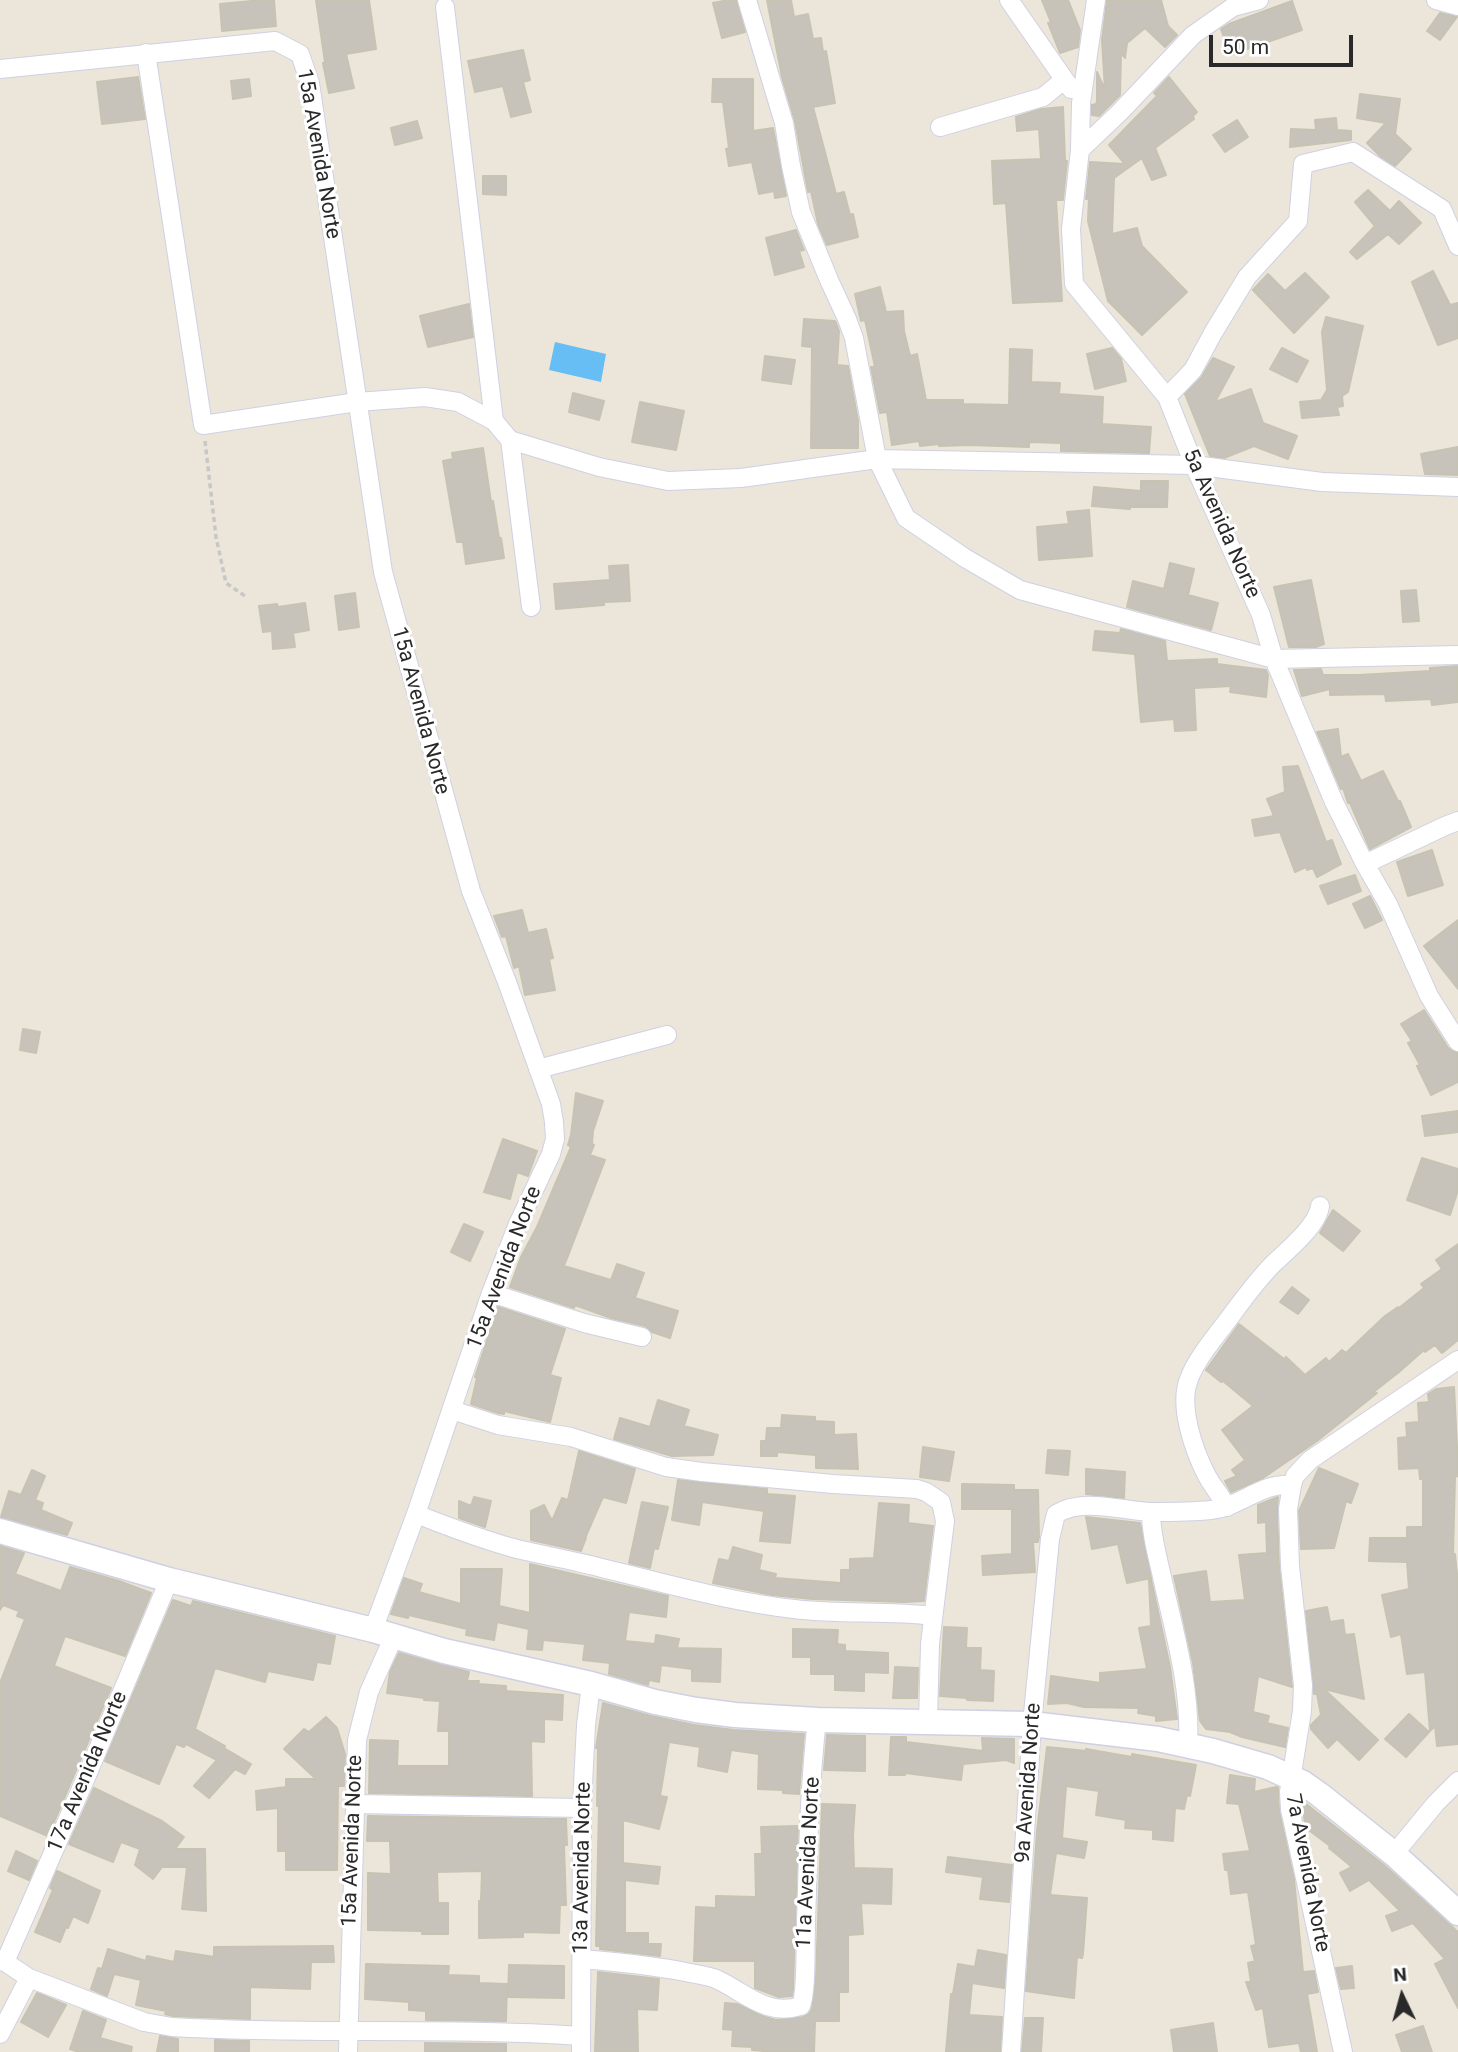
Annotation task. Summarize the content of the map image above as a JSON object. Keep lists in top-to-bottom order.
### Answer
{
  "streets": {
    "street": [
      "15a Avenida Norte",
      "5a Avenida Norte",
      "17a Avenida Norte",
      "9a Avenida Norte",
      "11a Avenida Norte",
      "13a Avenida Norte",
      "7a Avenida Norte"
    ]
  },
  "crossings": [
    ["11a Avenida Norte", "13a Avenida Norte"]
  ],
  "scale_bar": "50 m",
  "north": "top"
}
